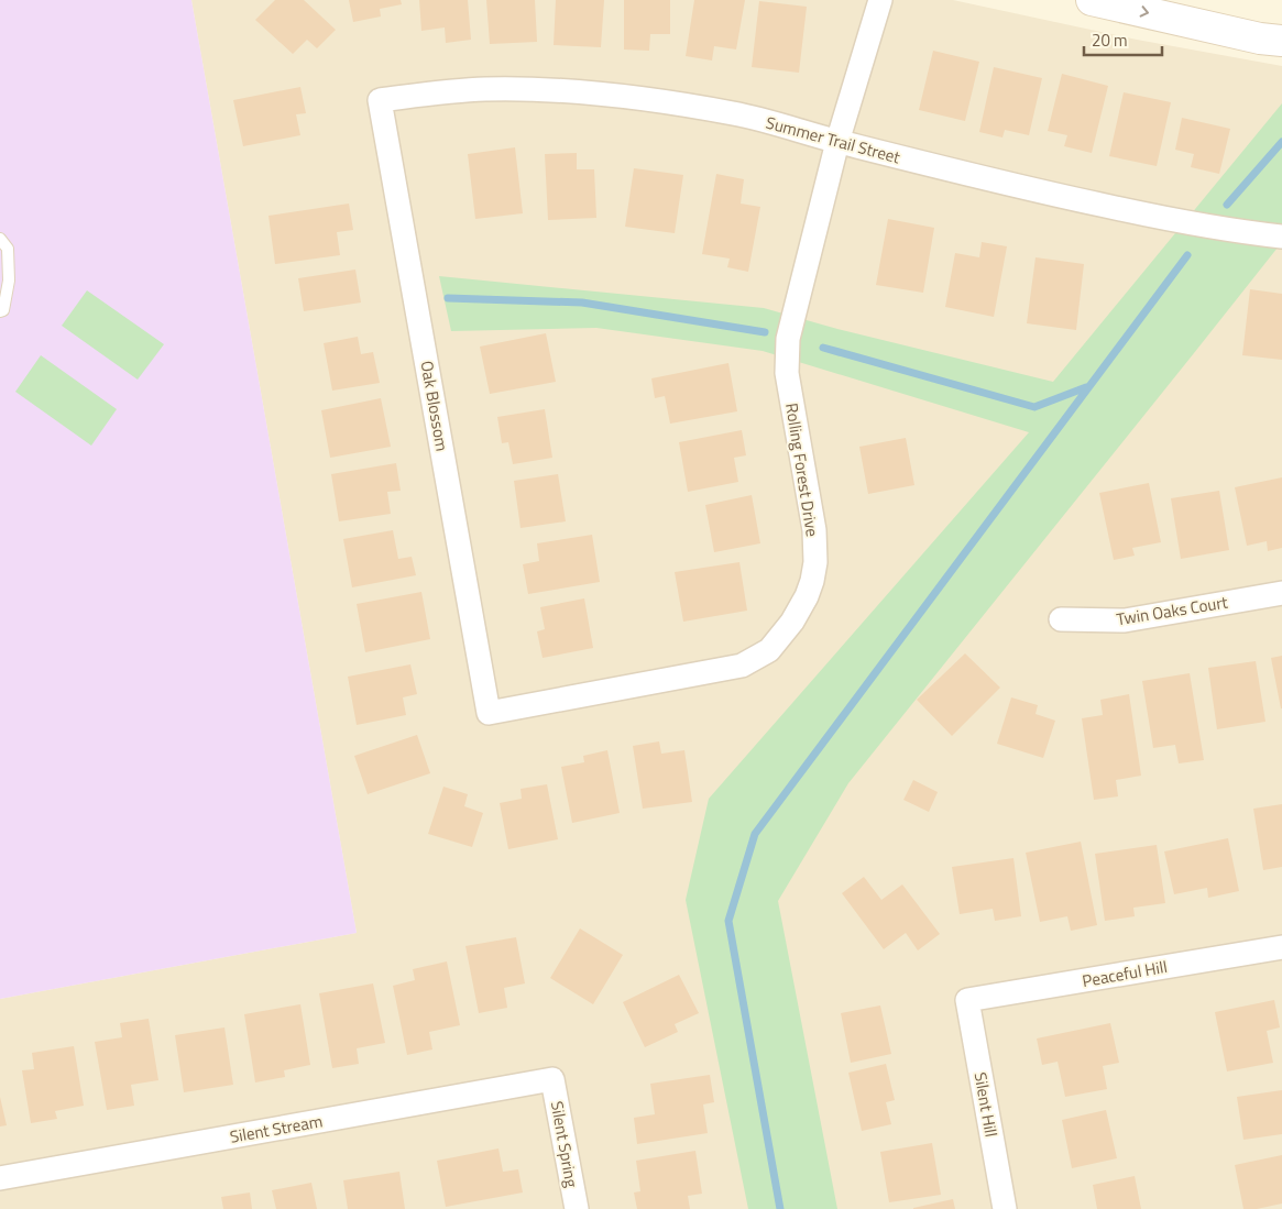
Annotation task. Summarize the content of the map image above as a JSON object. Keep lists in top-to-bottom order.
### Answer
{
  "streets": {
    "street": [
      "Summer Trail Street",
      "Oak Blossom",
      "Rolling Forest Drive",
      "Twin Oaks Court",
      "Peaceful Hill",
      "Silent Hill",
      "Silent Stream",
      "Silent Spring"
    ]
  },
  "crossings": [
    ["Summer Trail Street", "Oak Blossom"],
    ["Summer Trail Street", "Rolling Forest Drive"],
    ["Oak Blossom", "Rolling Forest Drive"],
    ["Peaceful Hill", "Silent Hill"],
    ["Silent Stream", "Silent Spring"]
  ],
  "scale_bar": "20 m"
}
